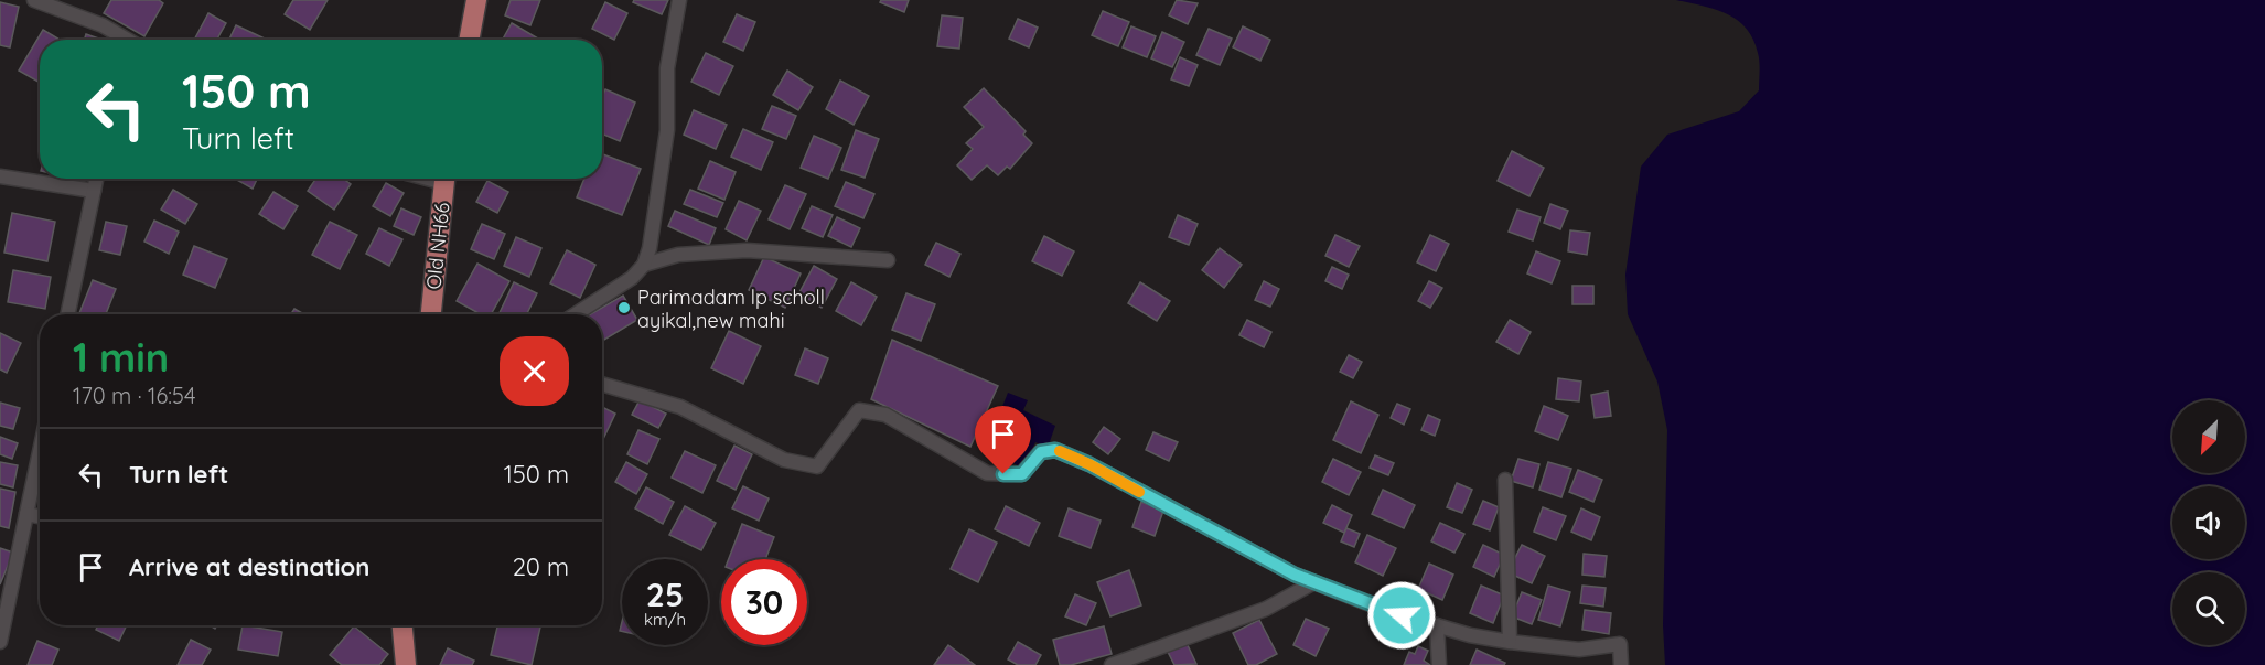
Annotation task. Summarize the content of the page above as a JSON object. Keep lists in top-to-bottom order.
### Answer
{
  "streets": {
    "main road": ["Old NH66"]
  },
  "places": ["Parimadam lp scholl ayikal,new mahi"],
  "north": "bottom left",
  "page": {
    "turn": ["150 m", "Turn left"],
    "heading": ["1 min", "170 m · 16:54"],
    "list": [
      {
        "name": "Turn left",
        "value": "150 m"
      },
      {
        "name": "Arrive at destination",
        "value": "20 m"
      }
    ],
    "speed": "25 km/h",
    "limit": "30"
  }
}
